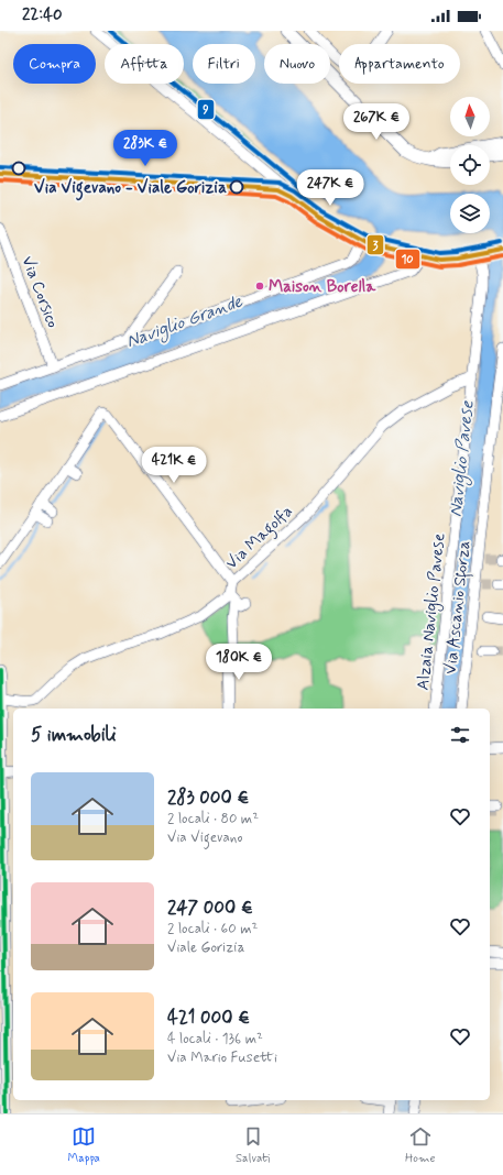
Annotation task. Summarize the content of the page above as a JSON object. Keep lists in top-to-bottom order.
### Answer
{
  "streets": {
    "street": [
      "Via Corsico",
      "Via Magolfa",
      "Via Ascanio Sforza",
      "Alzaia Naviglio Pavese"
    ]
  },
  "crossings": [
    ["Via Magolfa", "Alzaia Naviglio Pavese"]
  ],
  "water": ["Naviglio Grande", "Naviglio Pavese"],
  "places": ["Via Vigevano - Viale Gorizia", "Maison Borella"],
  "lines": ["transit line 9", "transit line 3", "transit line 10"],
  "north": "top",
  "page": {
    "status": "22:40",
    "chip": [
      "Compra",
      "Affitta",
      "Filtri",
      "Nuovo",
      "Appartamento"
    ],
    "price": [
      "267K €",
      "283K €",
      "247K €",
      "421K €",
      "180K €"
    ],
    "heading": "5 immobili",
    "list": [
      {
        "name": "283 000 €",
        "note": "2 locali · 80 m² · Via Vigevano"
      },
      {
        "name": "247 000 €",
        "note": "2 locali · 60 m² · Viale Gorizia"
      },
      {
        "name": "421 000 €",
        "note": "4 locali · 136 m² · Via Mario Fusetti"
      }
    ],
    "tabs": ["Mappa", "Salvati", "Home"]
  }
}
